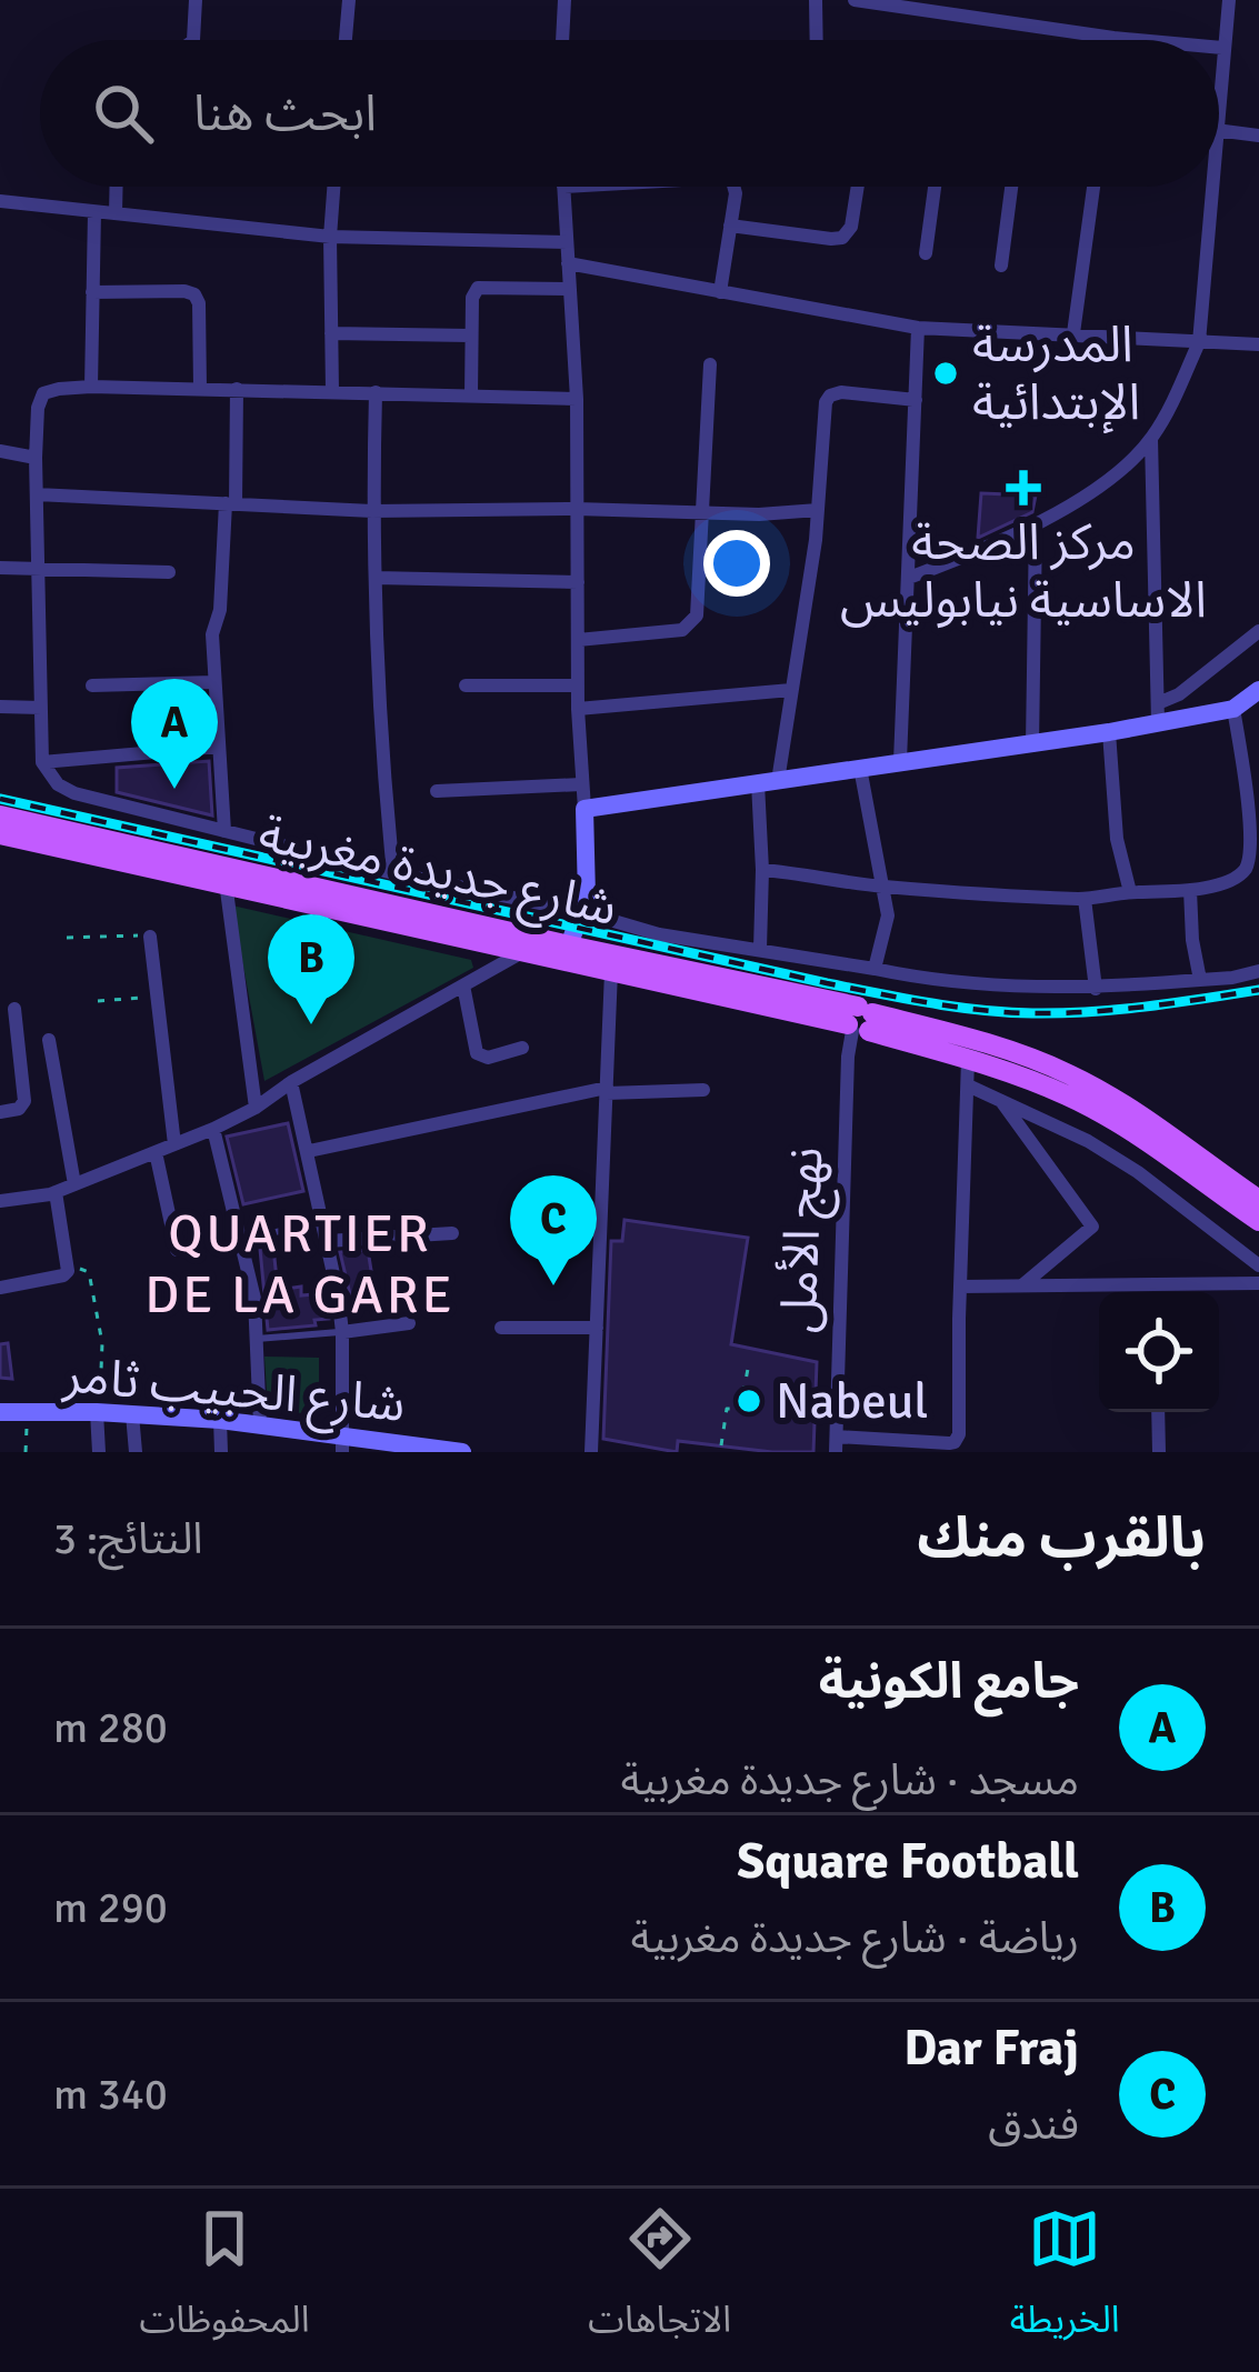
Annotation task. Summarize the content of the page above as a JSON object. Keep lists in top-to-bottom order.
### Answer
{
  "streets": {
    "main road": ["شارع جديدة مغربية", "شارع الحبيب ثامر"],
    "street": ["نهج الأمل"]
  },
  "crossings": [
    ["شارع جديدة مغربية", "نهج الأمل"]
  ],
  "districts": ["QUARTIER DE LA GARE"],
  "places": {
    "other": ["المدرسة الإبتدائية", "Nabeul"],
    "health": ["مركز الصحة الاساسية نيابوليس"]
  },
  "page": {
    "search": "ابحث هنا",
    "pins": ["A", "B", "C"],
    "heading": ["بالقرب منك", "النتائج: 3"],
    "list": [
      {
        "mark": "A",
        "name": "جامع الكونية",
        "note": "مسجد · شارع جديدة مغربية",
        "value": "280 m"
      },
      {
        "mark": "B",
        "name": "Square Football",
        "note": "رياضة · شارع جديدة مغربية",
        "value": "290 m"
      },
      {
        "mark": "C",
        "name": "Dar Fraj",
        "note": "فندق",
        "value": "340 m"
      }
    ],
    "nav": ["الخريطة", "الاتجاهات", "المحفوظات"]
  }
}
